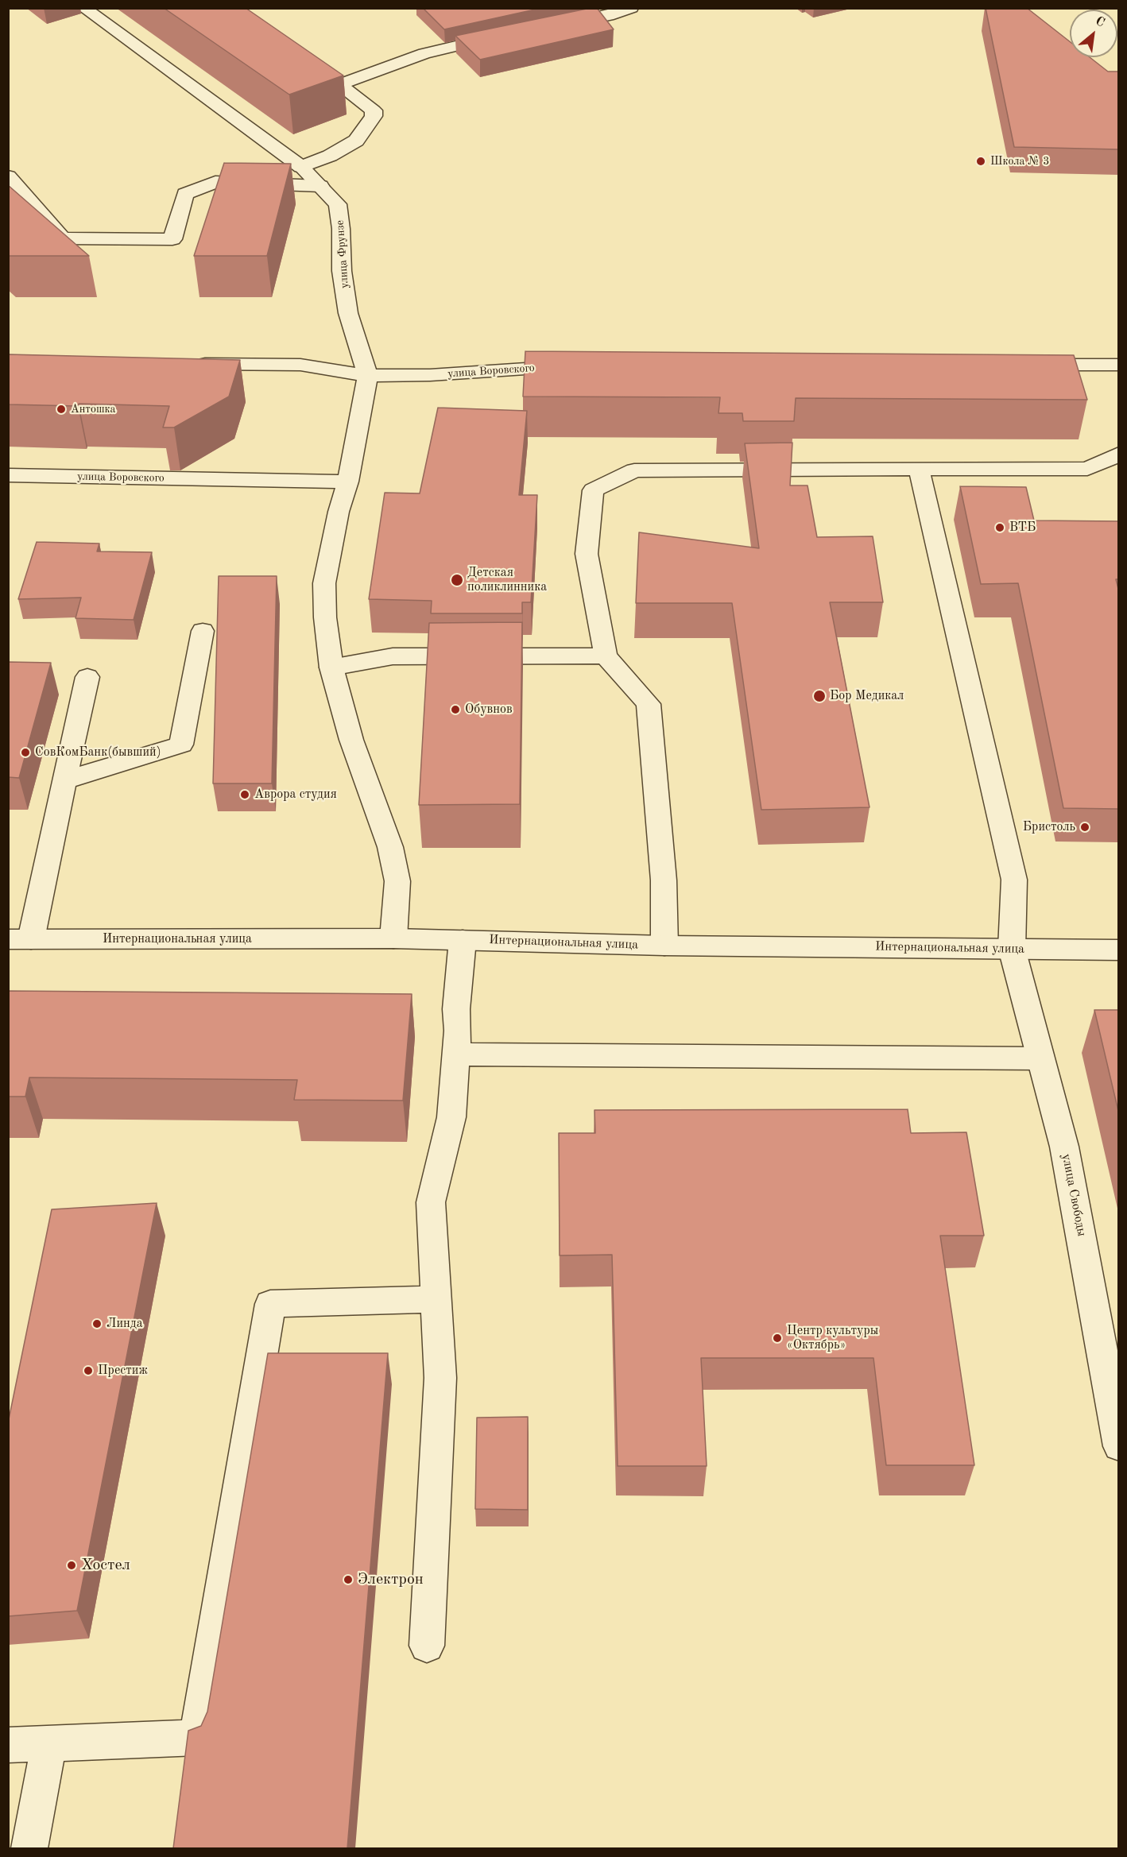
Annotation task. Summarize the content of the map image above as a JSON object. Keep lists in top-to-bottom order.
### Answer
{
  "streets": {
    "street": [
      "улица Фрунзе",
      "улица Воровского",
      "Интернациональная улица",
      "улица Свободы"
    ]
  },
  "crossings": [
    ["улица Фрунзе", "улица Воровского"],
    ["Интернациональная улица", "улица Свободы"]
  ],
  "places": [
    "Школа № 3",
    "Антошка",
    "ВТБ",
    "Детская поликлинника",
    "Бор Медикал",
    "Обувнов",
    "СовКомБанк(бывший)",
    "Аврора студия",
    "Бристоль",
    "Линда",
    "Центр культуры «Октябрь»",
    "Престиж",
    "Хостел",
    "Электрон"
  ],
  "north": "top right"
}
